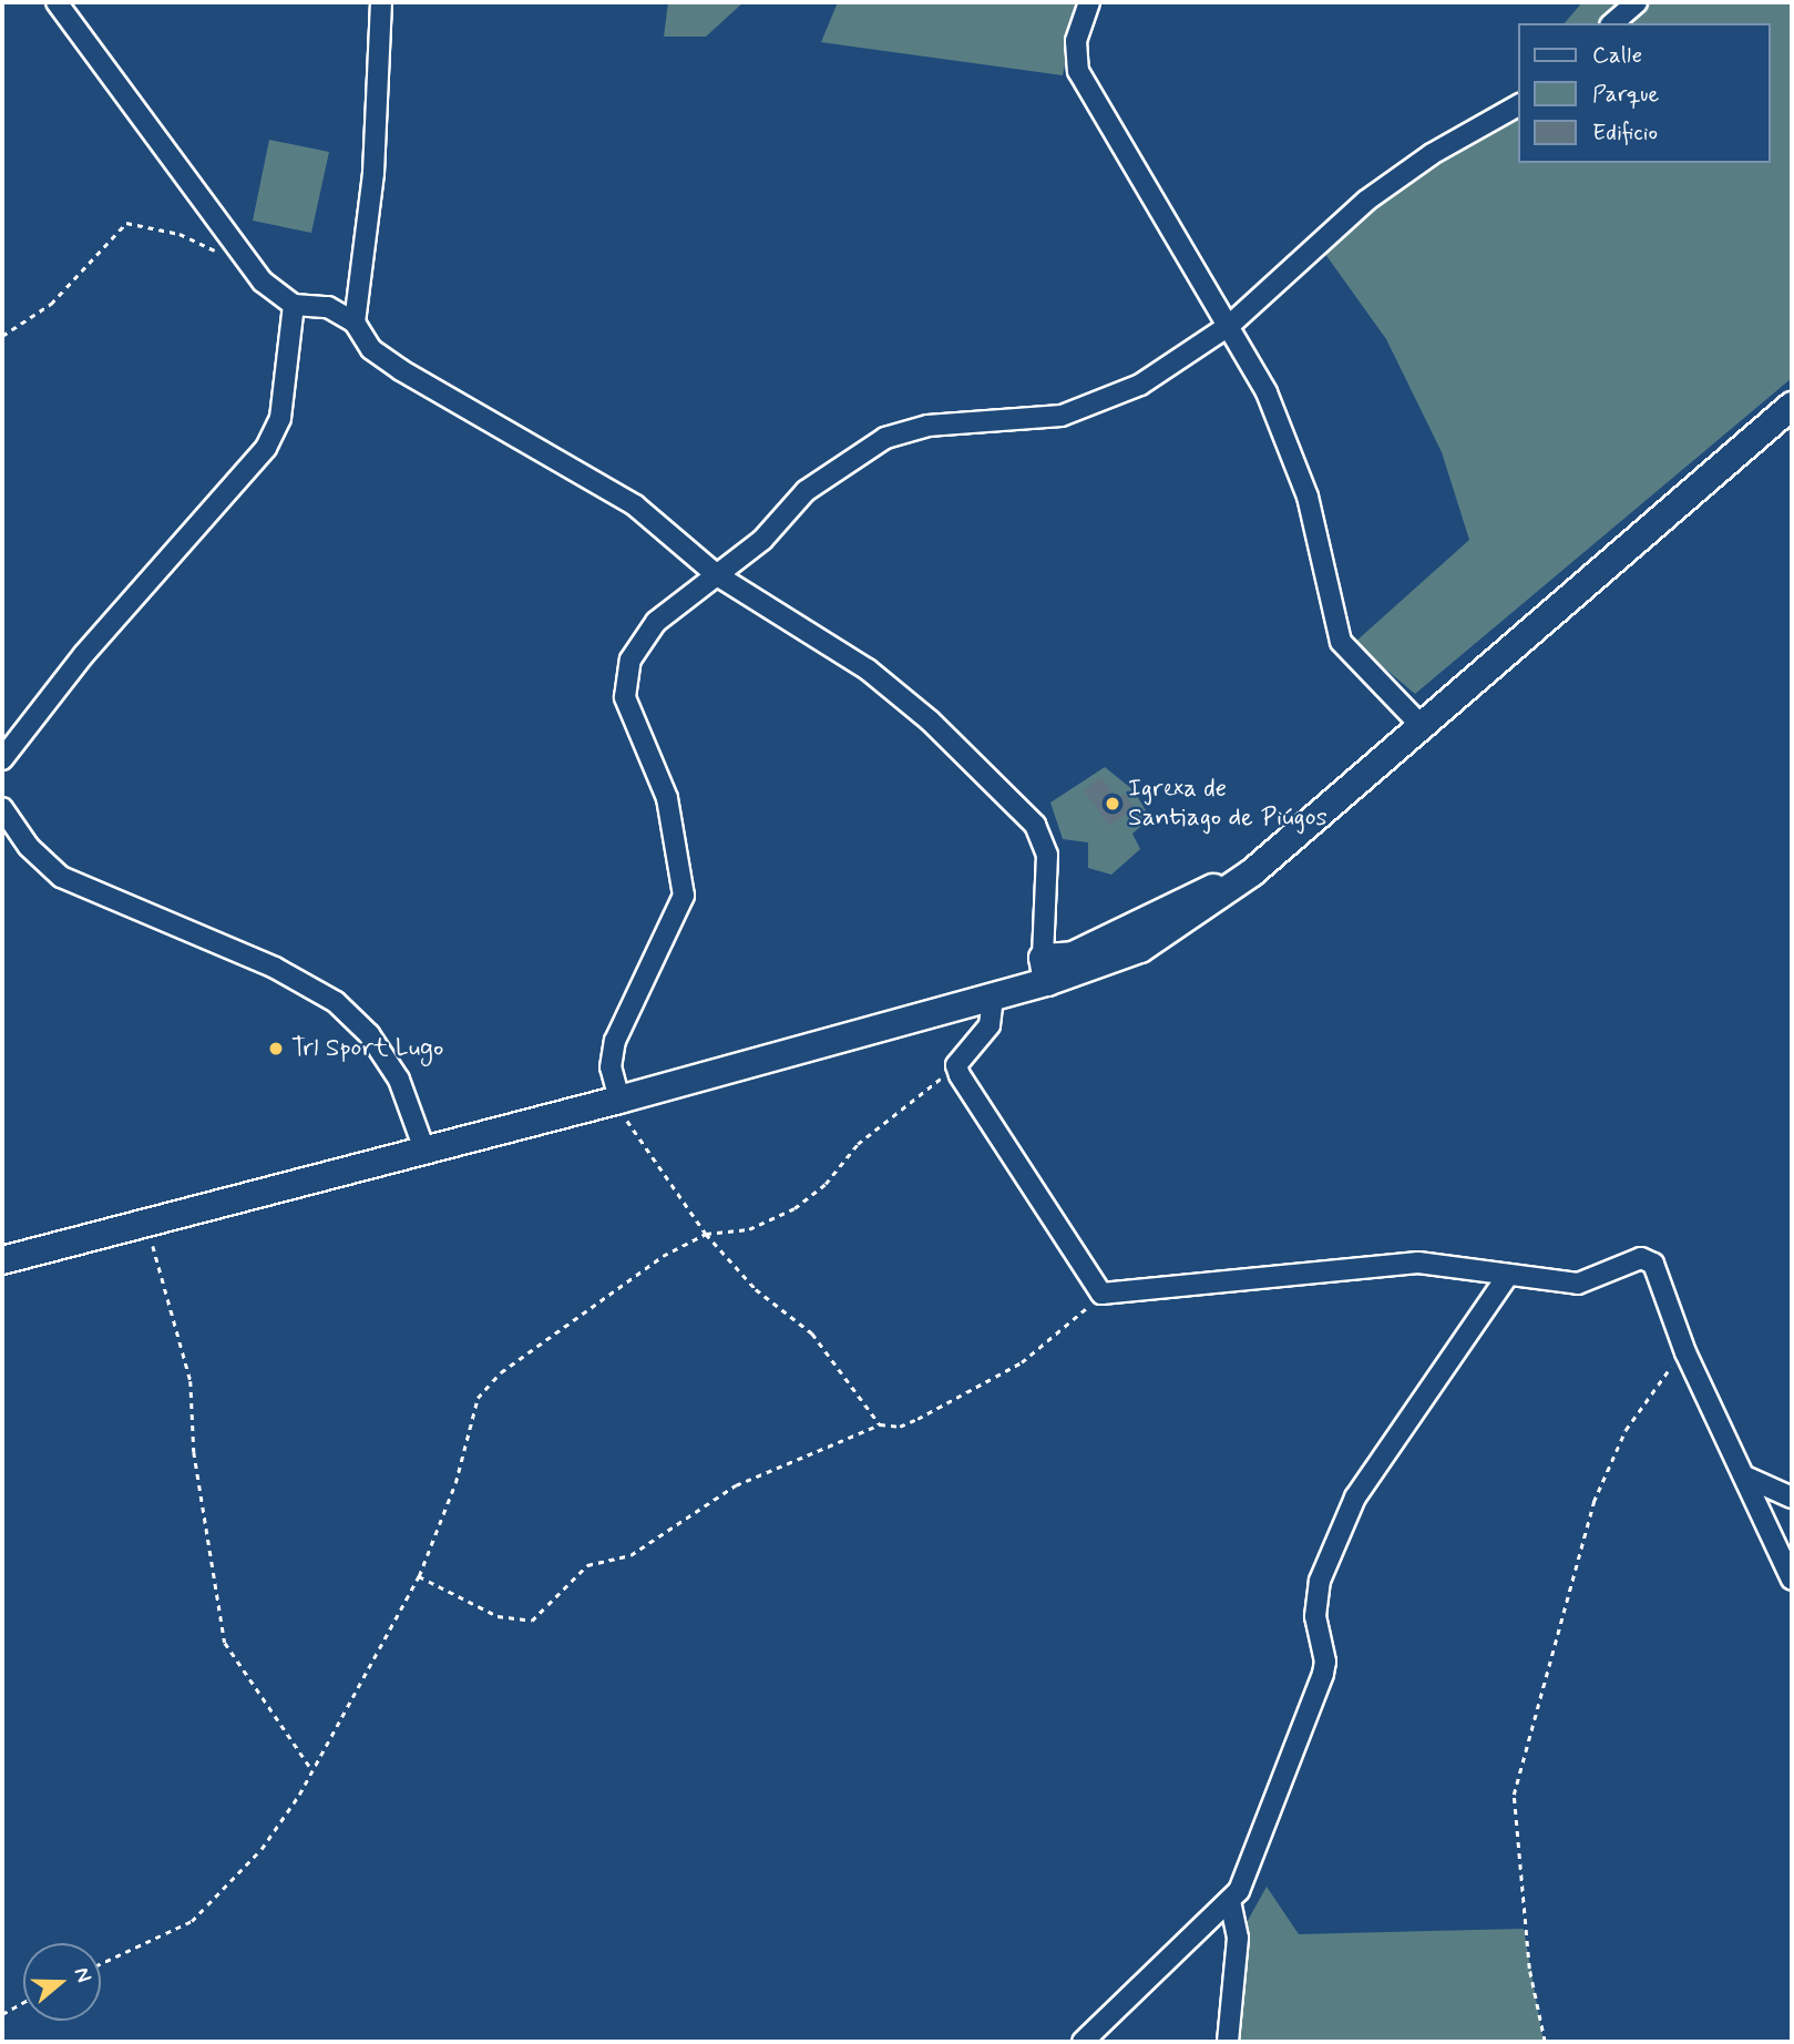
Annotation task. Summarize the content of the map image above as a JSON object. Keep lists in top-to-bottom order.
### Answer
{
  "places": ["Igrexa de Santiago de Piúgos", "Trl Sport Lugo"],
  "legend": ["Calle", "Parque", "Edificio"],
  "north": "right"
}
